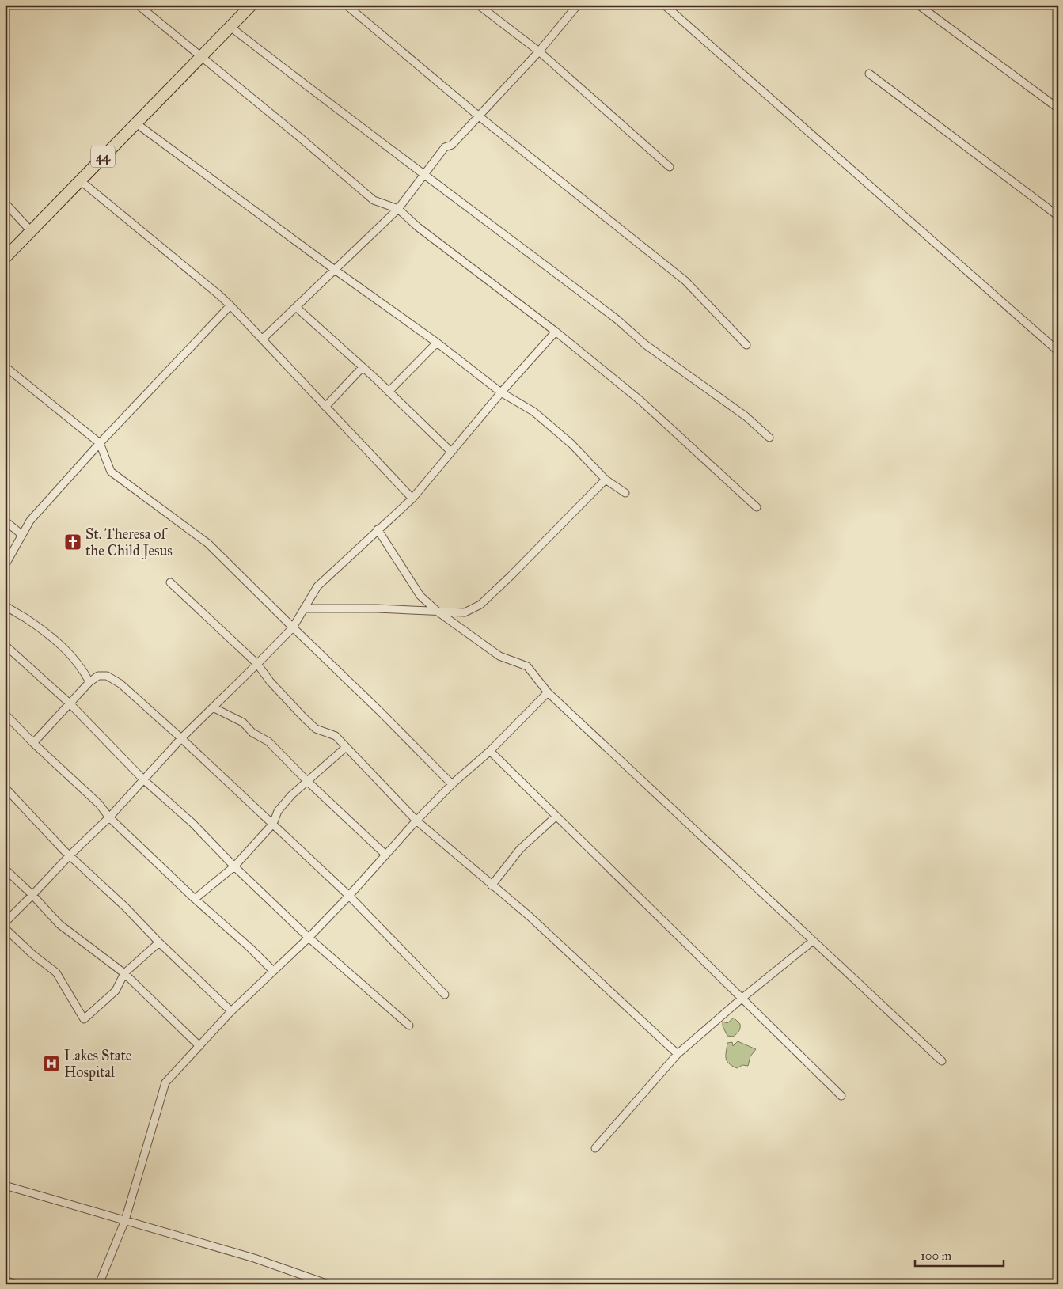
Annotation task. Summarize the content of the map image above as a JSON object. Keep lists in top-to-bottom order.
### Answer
{
  "streets": {
    "main road": ["44"]
  },
  "places": {
    "church": ["St. Theresa of the Child Jesus"],
    "hospital": ["Lakes State Hospital"]
  },
  "scale_bar": "100 m"
}
